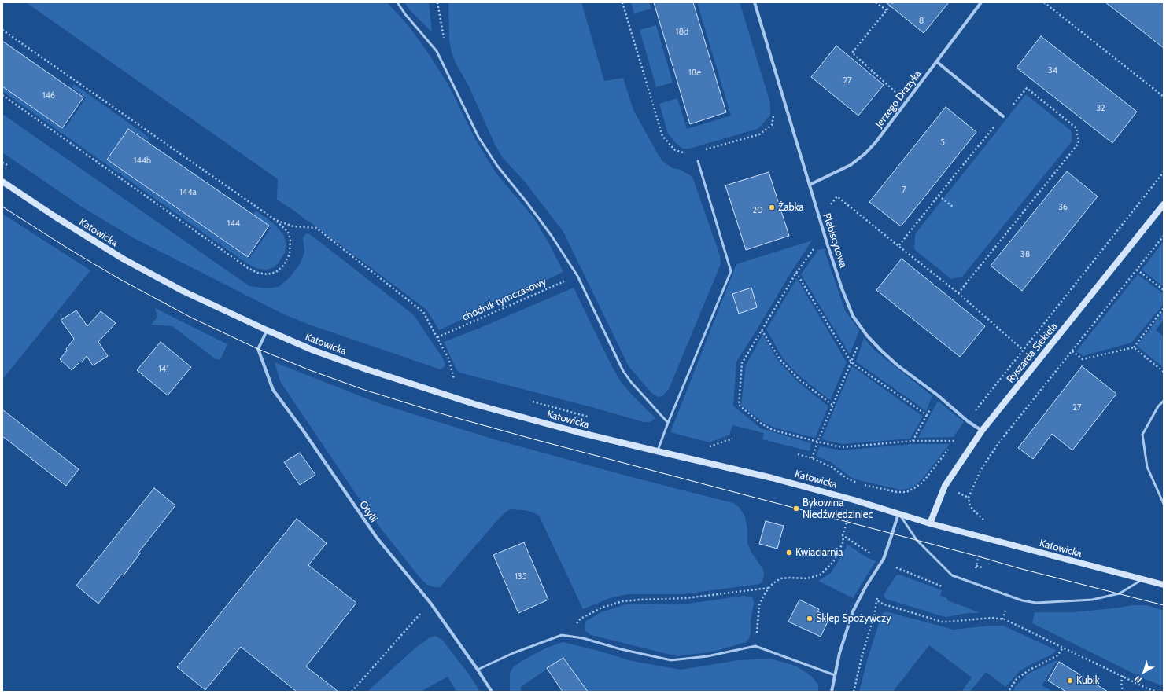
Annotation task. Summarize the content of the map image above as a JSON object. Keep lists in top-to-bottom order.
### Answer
{
  "streets": {
    "street": [
      "Jerzego Drażyka",
      "Katowicka",
      "Plebiscytowa",
      "Ryszarda Siekiela",
      "Otylii"
    ],
    "path": ["chodnik tymczasowy"]
  },
  "crossings": [
    ["Jerzego Drażyka", "Plebiscytowa"],
    ["Katowicka", "Ryszarda Siekiela"],
    ["Katowicka", "Otylii"],
    ["Plebiscytowa", "Ryszarda Siekiela"]
  ],
  "places": [
    "Żabka",
    "Bykowina Niedźwiedziniec",
    "Kwiaciarnia",
    "Sklep Spożywczy",
    "Kubik"
  ],
  "house_numbers": [
    "8",
    "18d",
    "34",
    "18e",
    "27",
    "146",
    "32",
    "5",
    "144b",
    "7",
    "144a",
    "36",
    "20",
    "144",
    "38",
    "141",
    "27",
    "135"
  ],
  "north": "bottom left"
}
